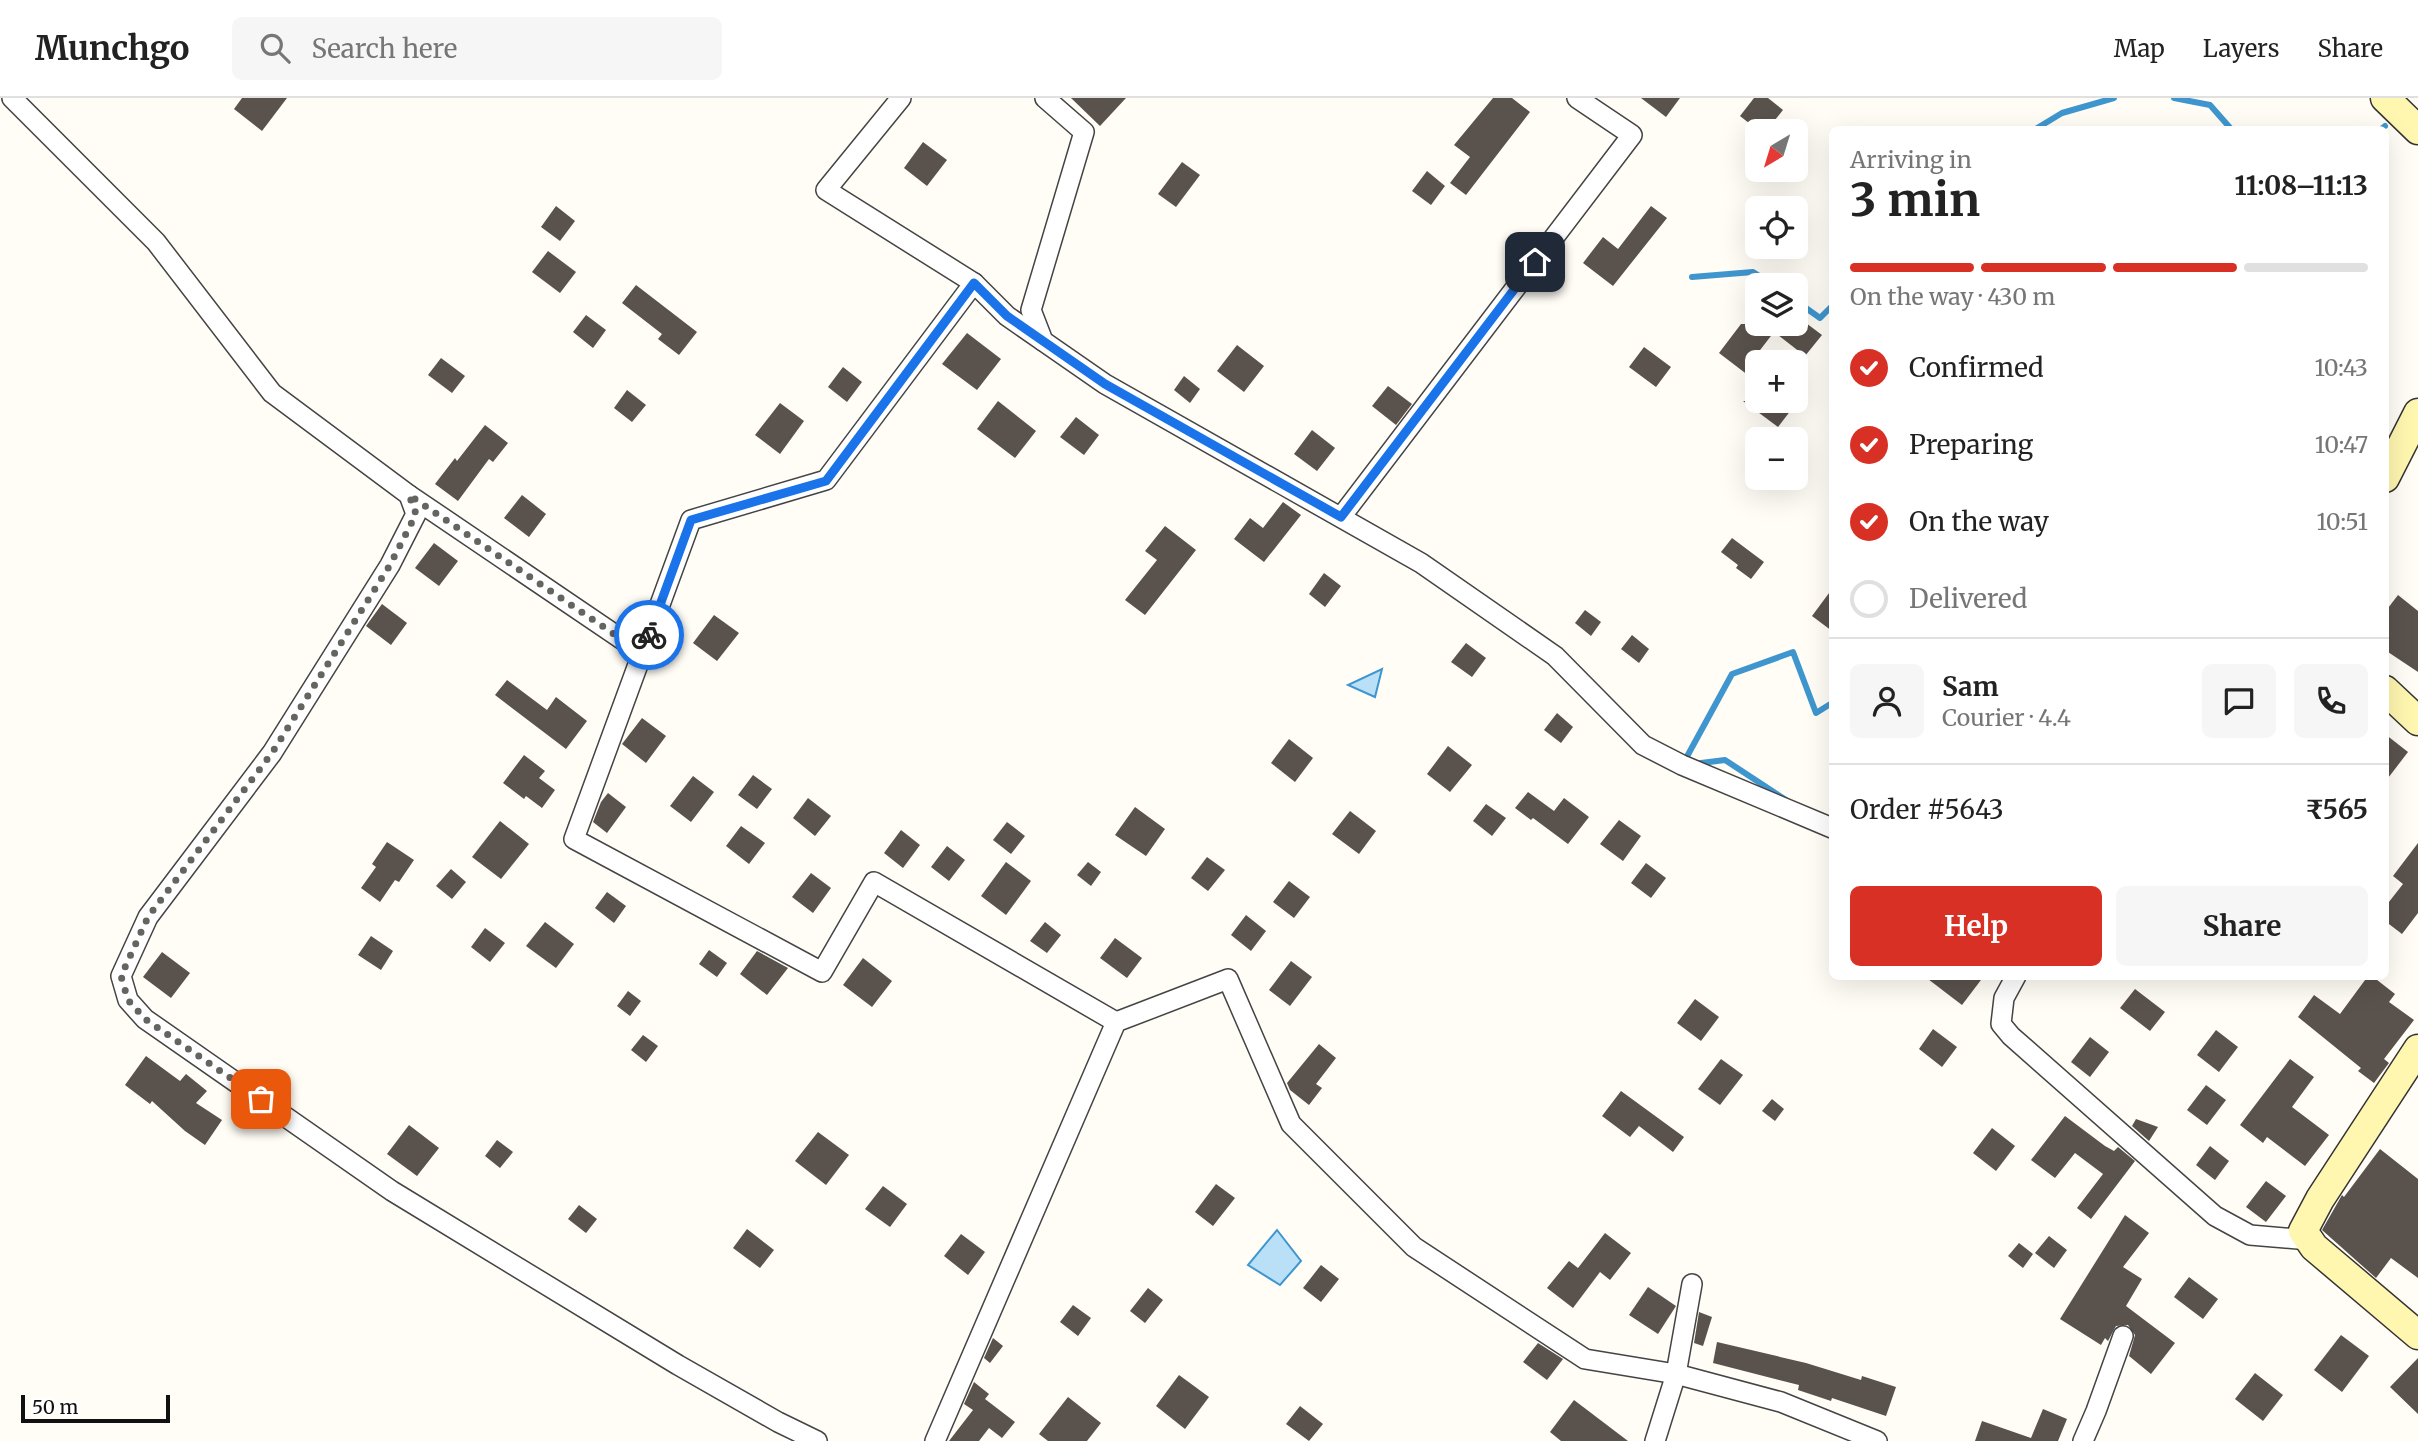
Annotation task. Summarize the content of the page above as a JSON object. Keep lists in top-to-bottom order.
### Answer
{
  "scale_bar": "50 m",
  "north": "bottom left",
  "page": {
    "header": "Munchgo",
    "search": "Search here",
    "nav": ["Map", "Layers", "Share"],
    "map_buttons": ["+", "−"],
    "heading": ["3 min", "Arriving in", "11:08–11:13"],
    "panel": [
      "Sam",
      "Courier · 4.4",
      "Order #5643",
      "₹565"
    ],
    "bar": "On the way · 430 m",
    "list": [
      ["Confirmed", "10:43"],
      ["Preparing", "10:47"],
      ["On the way", "10:51"],
      "Delivered"
    ],
    "buttons": ["Help", "Share"],
    "scale": "50 m"
  }
}
